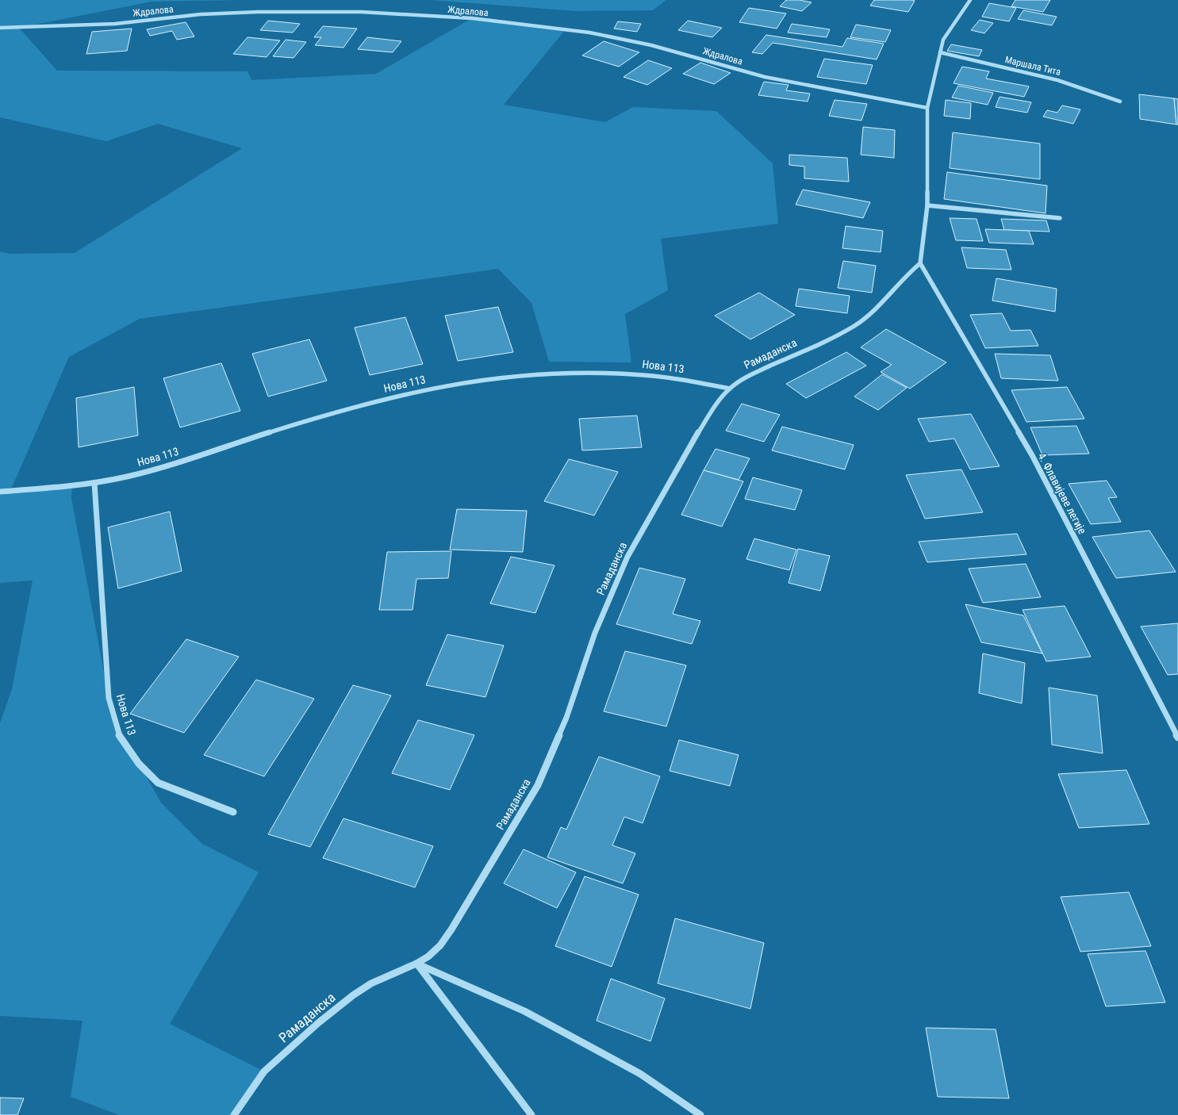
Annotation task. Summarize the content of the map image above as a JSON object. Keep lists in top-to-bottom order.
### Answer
{
  "streets": {
    "street": [
      "Ждралова",
      "Маршала Тита",
      "Рамаданска",
      "Нова 113",
      "4. Флавијеве легије"
    ]
  },
  "crossings": [
    ["Рамаданска", "Нова 113"],
    ["Рамаданска", "4. Флавијеве легије"]
  ]
}
